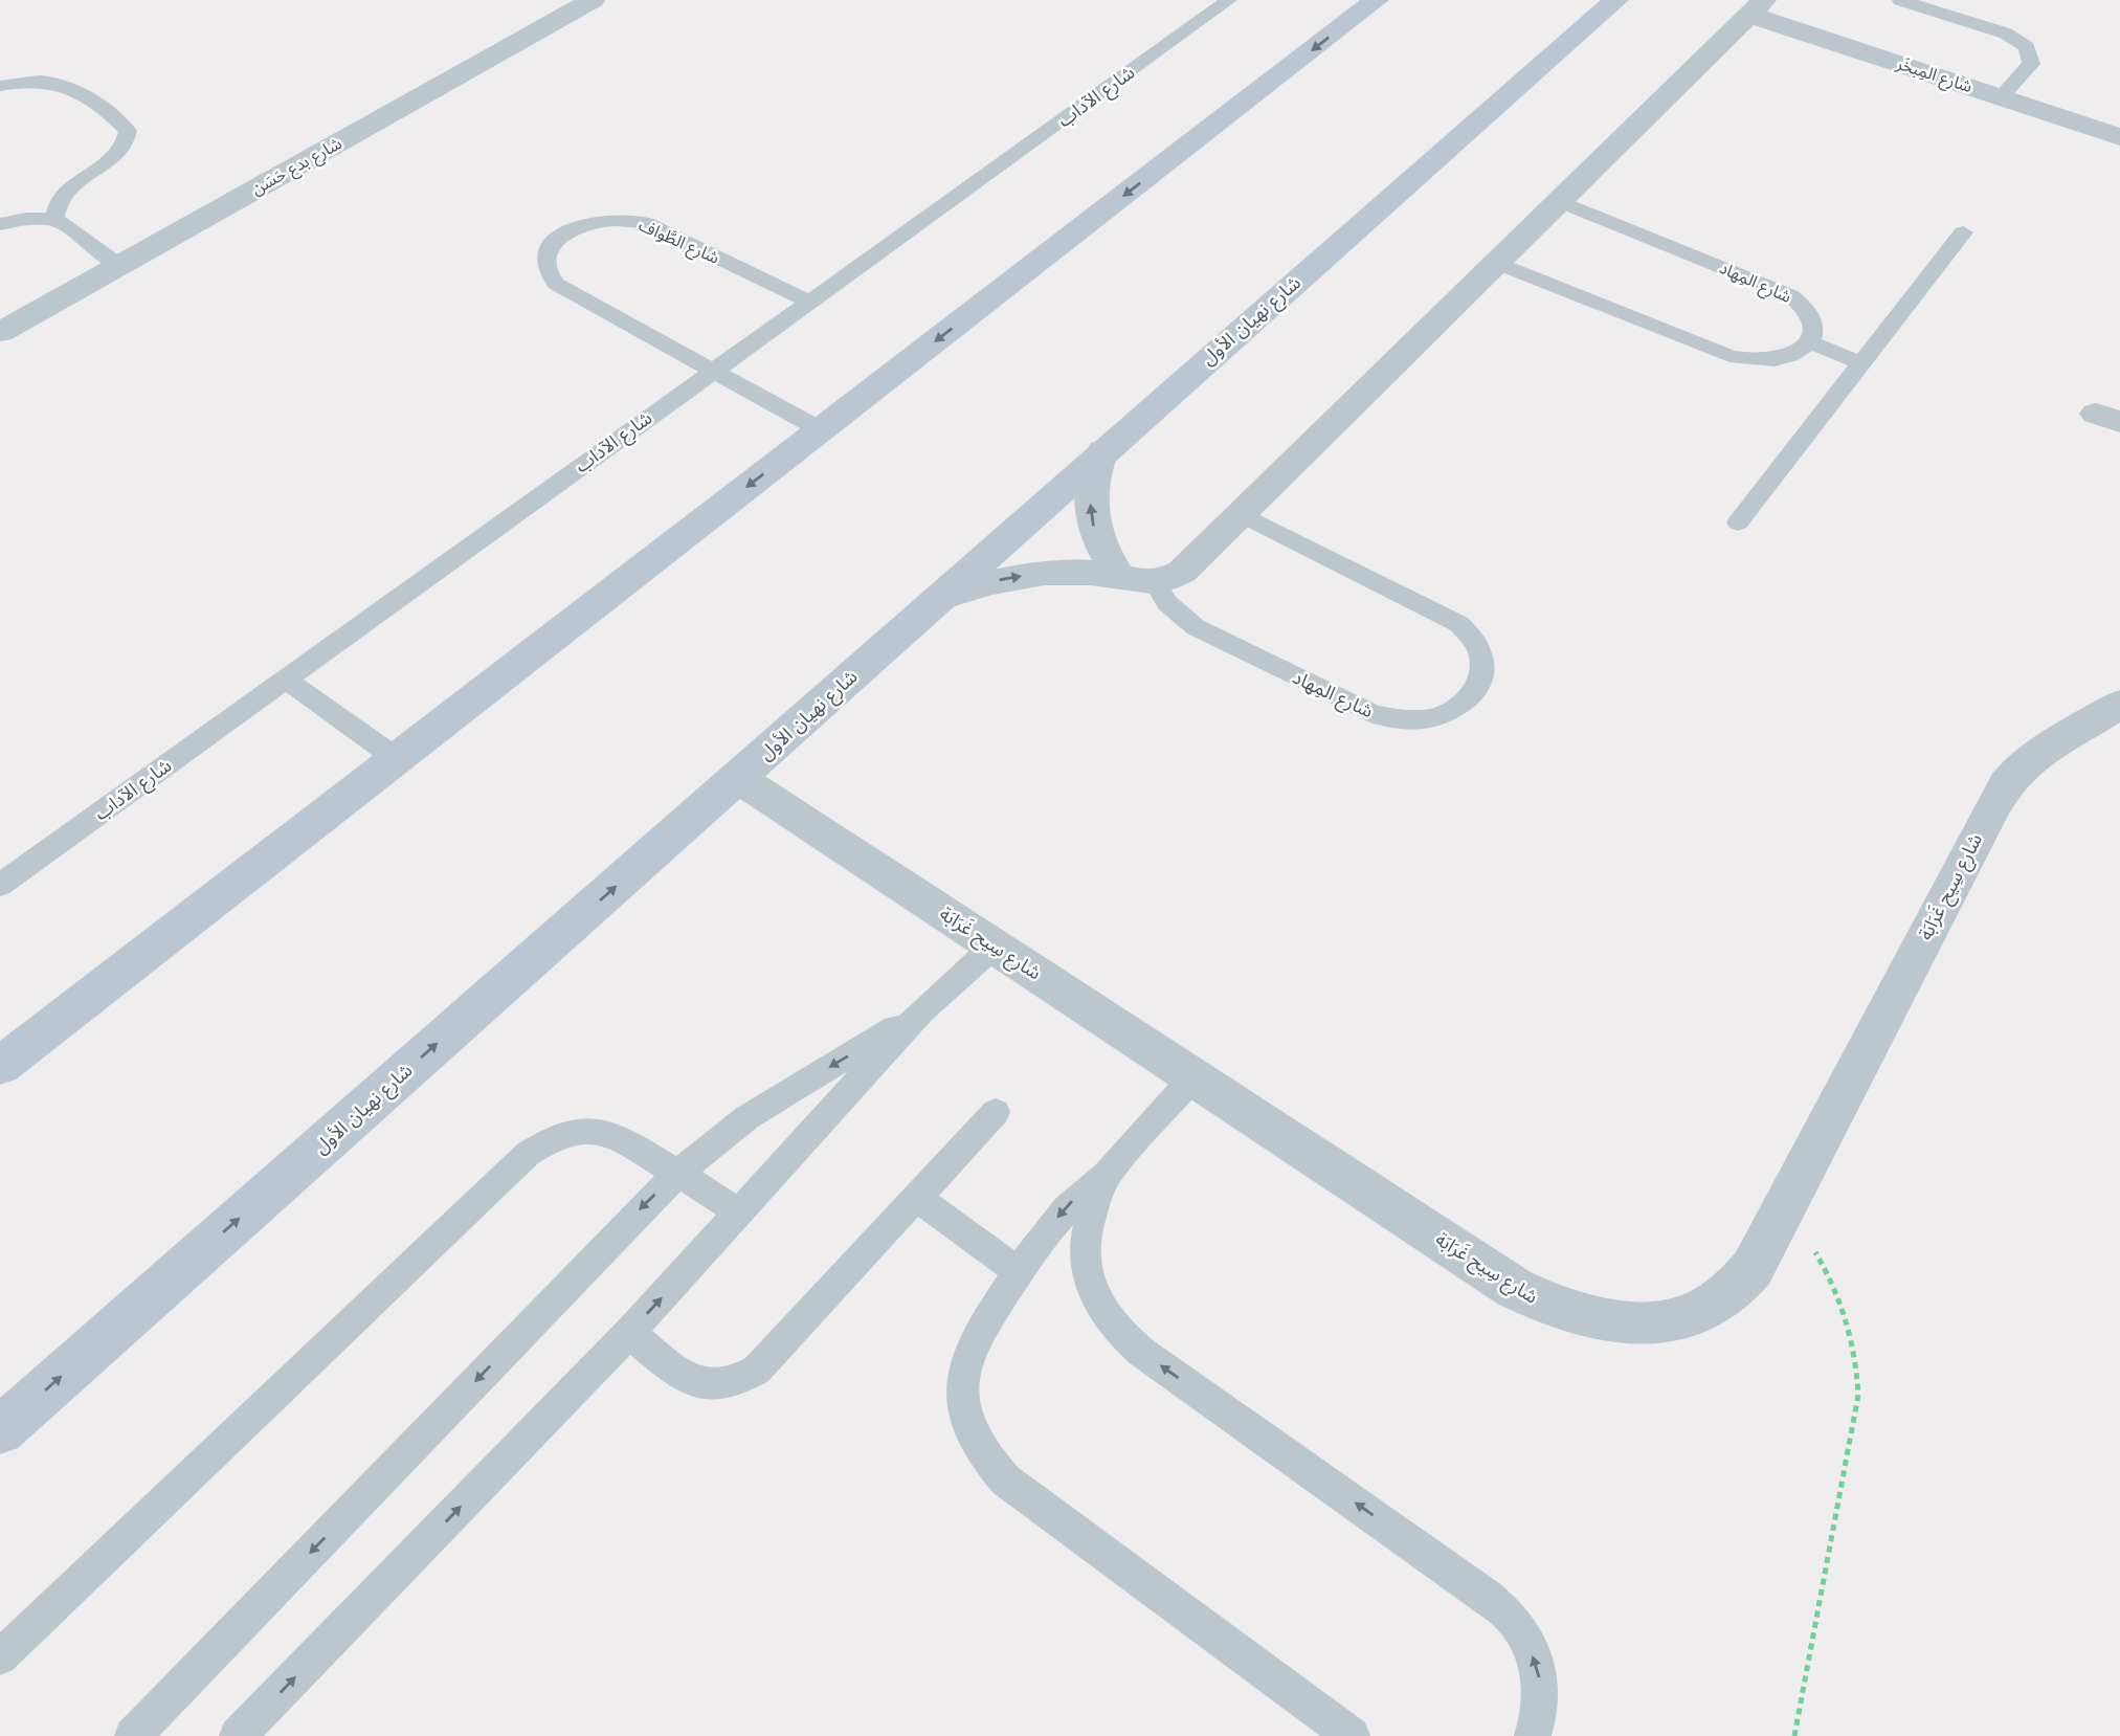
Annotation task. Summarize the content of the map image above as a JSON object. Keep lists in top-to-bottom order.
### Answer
{
  "streets": {
    "main road": ["شارع نهيان الأول"],
    "street": ["شارع المِبخَر", "شارع بدع حَسَن", "شارع سِيح غَرَابَة"],
    "lane": ["شارع الآداب", "شارع الطَّواف", "شارع المِهاد"]
  },
  "crossings": [
    ["شارع الآداب", "شارع الطَّواف"],
    ["شارع نهيان الأول", "شارع سِيح غَرَابَة"]
  ]
}
